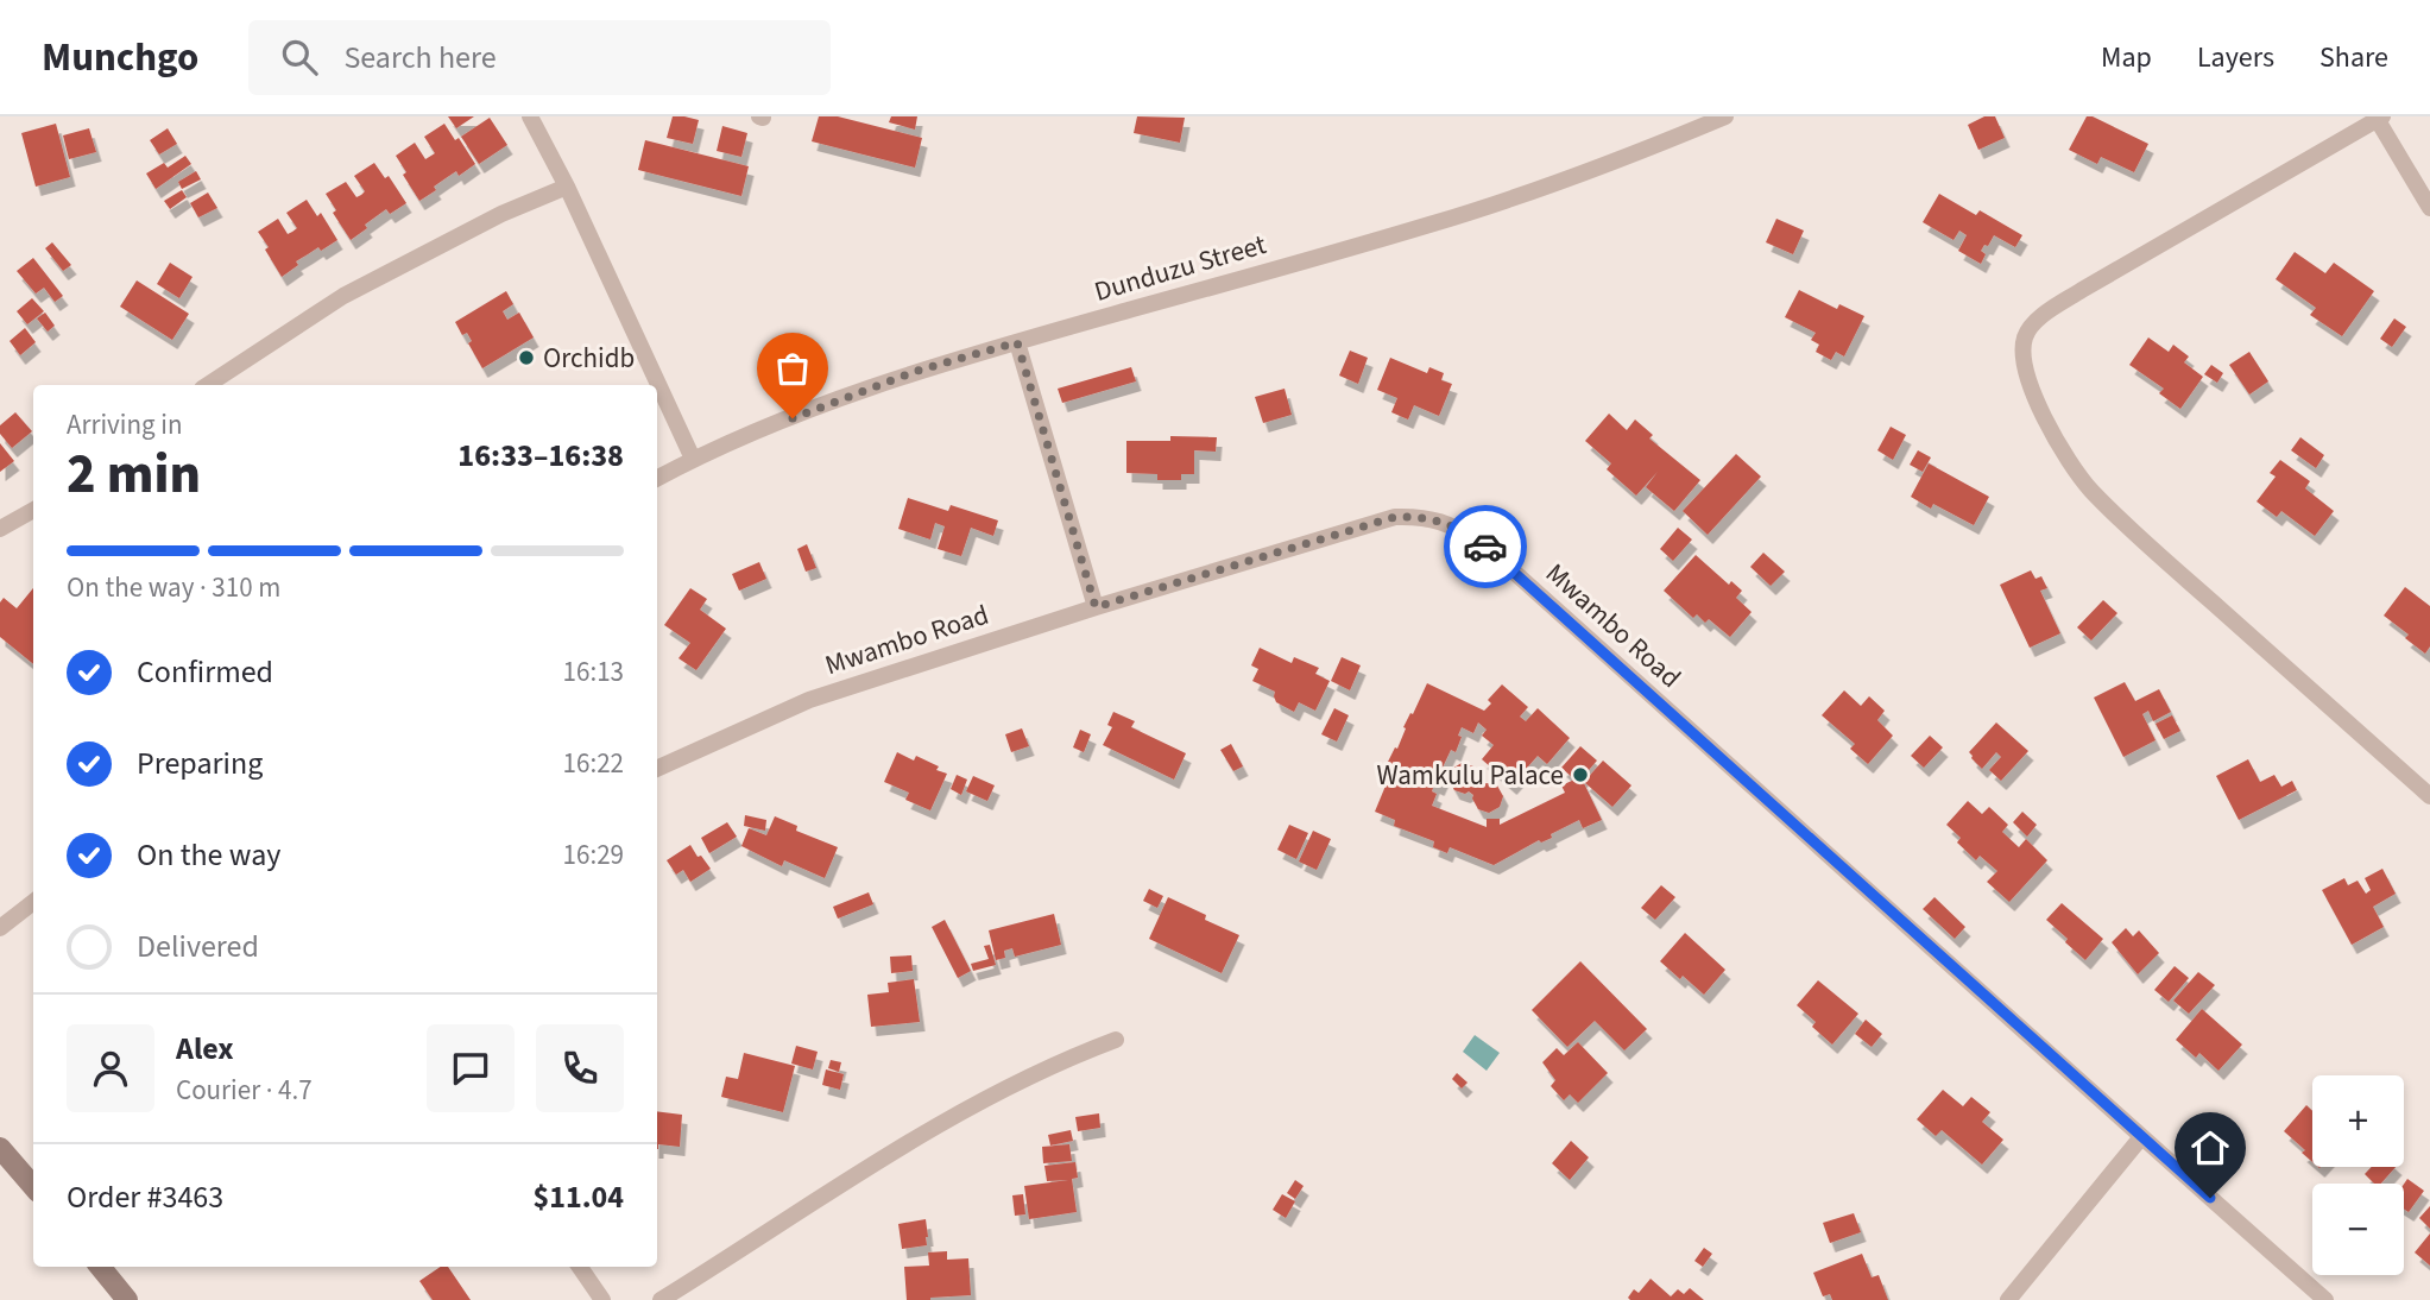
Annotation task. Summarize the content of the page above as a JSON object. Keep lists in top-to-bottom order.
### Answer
{
  "streets": {
    "street": ["Dunduzu Street", "Mwambo Road"]
  },
  "places": ["Orchidb", "Wamkulu Palace"],
  "page": {
    "header": "Munchgo",
    "search": "Search here",
    "nav": ["Map", "Layers", "Share"],
    "heading": ["2 min", "Arriving in", "16:33–16:38"],
    "panel": [
      "Alex",
      "Courier · 4.7",
      "Order #3463",
      "$11.04"
    ],
    "bar": "On the way · 310 m",
    "list": [
      ["Confirmed", "16:13"],
      ["Preparing", "16:22"],
      ["On the way", "16:29"],
      "Delivered"
    ],
    "map_buttons": ["+", "−"]
  }
}
